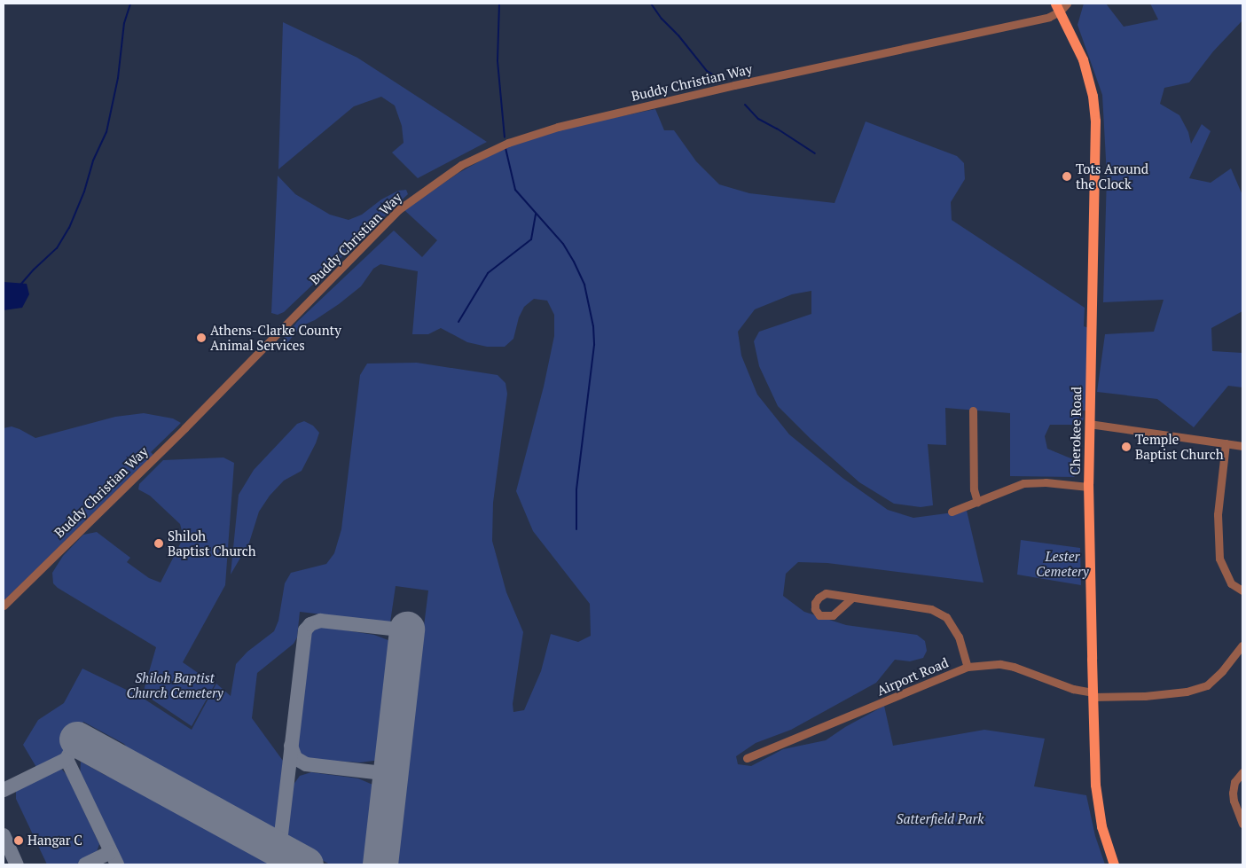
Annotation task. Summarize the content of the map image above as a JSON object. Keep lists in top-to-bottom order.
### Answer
{
  "streets": {
    "main road": ["Cherokee Road"],
    "street": ["Buddy Christian Way", "Airport Road"]
  },
  "crossings": [
    ["Buddy Christian Way", "Cherokee Road"],
    ["Cherokee Road", "Airport Road"]
  ],
  "parks": ["Lester Cemetery", "Shiloh Baptist Church Cemetery", "Satterfield Park"],
  "places": [
    "Tots Around the Clock",
    "Athens-Clarke County Animal Services",
    "Temple Baptist Church",
    "Shiloh Baptist Church",
    "Hangar C"
  ]
}
